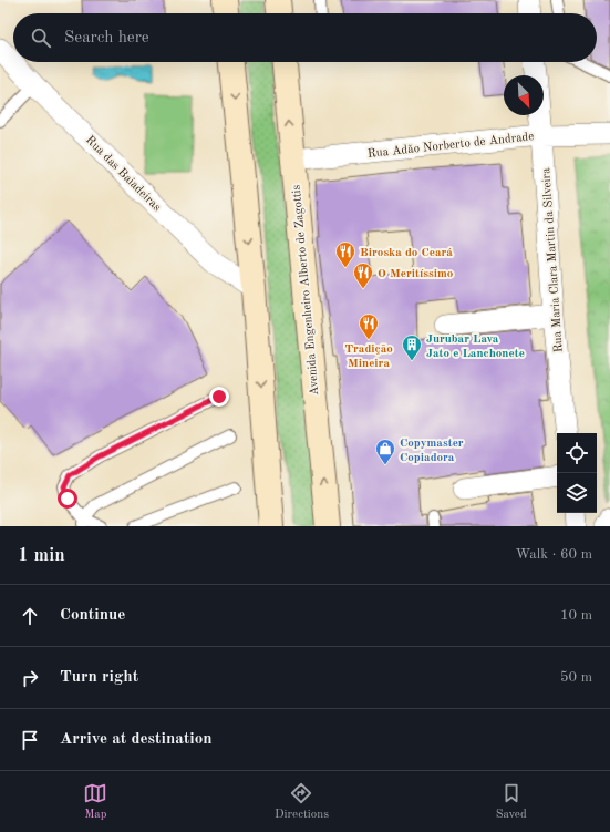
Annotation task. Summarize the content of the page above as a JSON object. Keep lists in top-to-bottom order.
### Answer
{
  "streets": {
    "main road": ["Avenida Engenheiro Alberto de Zagottis"],
    "street": ["Rua Adão Norberto de Andrade", "Rua das Baiadeiras", "Rua Maria Clara Martin da Silveira"]
  },
  "crossings": [
    ["Rua Adão Norberto de Andrade", "Rua Maria Clara Martin da Silveira"],
    ["Rua Adão Norberto de Andrade", "Avenida Engenheiro Alberto de Zagottis"]
  ],
  "places": {
    "restaurant": ["Biroska do Ceará", "O Meritíssimo", "Tradição Mineira"],
    "building": ["Jurubar Lava Jato e Lanchonete"],
    "shop": ["Copymaster Copiadora"]
  },
  "north": "bottom right",
  "page": {
    "search": "Search here",
    "heading": ["1 min", "Walk · 60 m"],
    "list": [
      ["Continue", "10 m"],
      ["Turn right", "50 m"],
      "Arrive at destination"
    ],
    "nav": ["Map", "Directions", "Saved"]
  }
}
